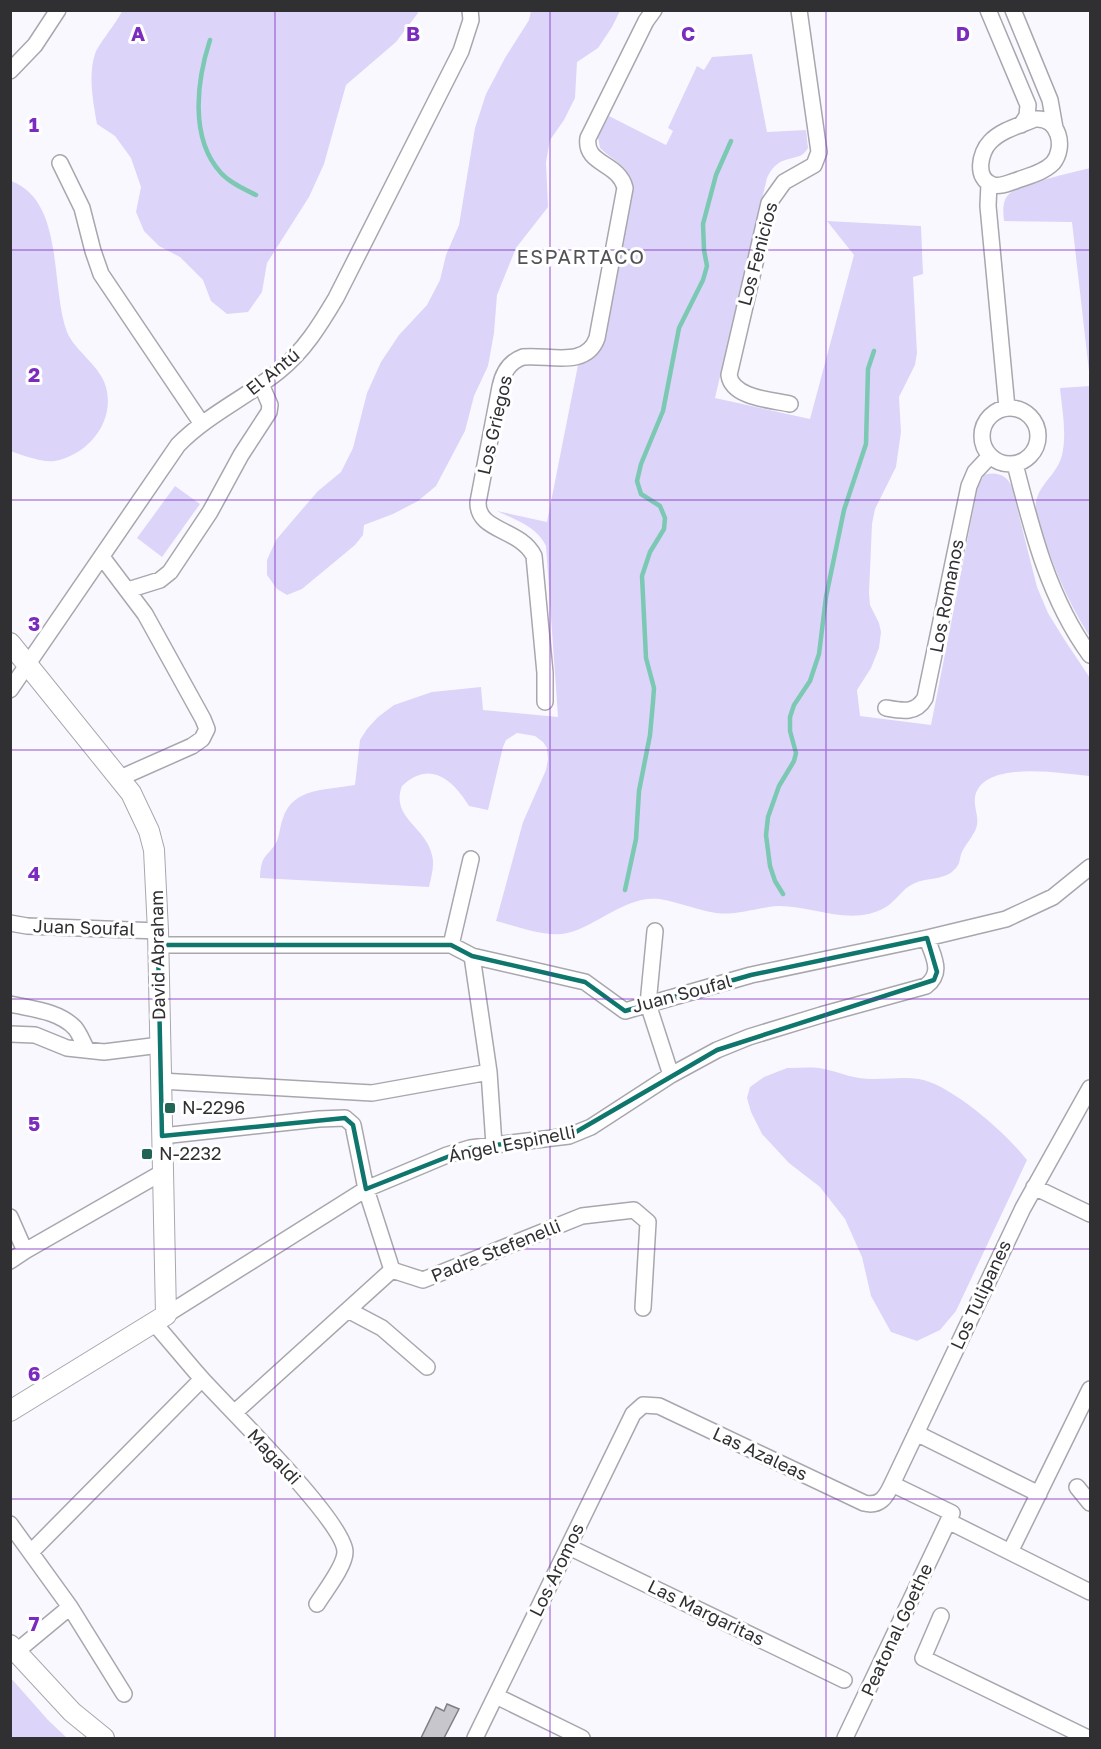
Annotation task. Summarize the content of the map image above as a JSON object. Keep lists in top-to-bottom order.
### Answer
{
  "streets": {
    "main road": ["David Abraham", "Ángel Espinelli"],
    "street": [
      "Los Fenicios",
      "El Antú",
      "Los Griegos",
      "Los Romanos",
      "Juan Soufal",
      "Padre Stefenelli",
      "Los Tulipanes",
      "Las Azaleas",
      "Magaldi",
      "Los Aromos",
      "Las Margaritas",
      "Peatonal Goethe"
    ]
  },
  "crossings": [
    ["El Antú", "David Abraham"],
    ["Juan Soufal", "David Abraham"],
    ["Juan Soufal", "Ángel Espinelli"],
    ["David Abraham", "Ángel Espinelli"],
    ["David Abraham", "Magaldi"],
    ["Ángel Espinelli", "Magaldi"],
    ["Los Tulipanes", "Las Azaleas"],
    ["Las Azaleas", "Los Aromos"],
    ["Los Aromos", "Las Margaritas"]
  ],
  "districts": ["ESPARTACO"],
  "places": {
    "transit": ["N-2296", "N-2232"]
  },
  "grid": {
    "columns": [
      "A",
      "B",
      "C",
      "D"
    ],
    "rows": [
      "1",
      "2",
      "3",
      "4",
      "5",
      "6",
      "7"
    ]
  }
}
